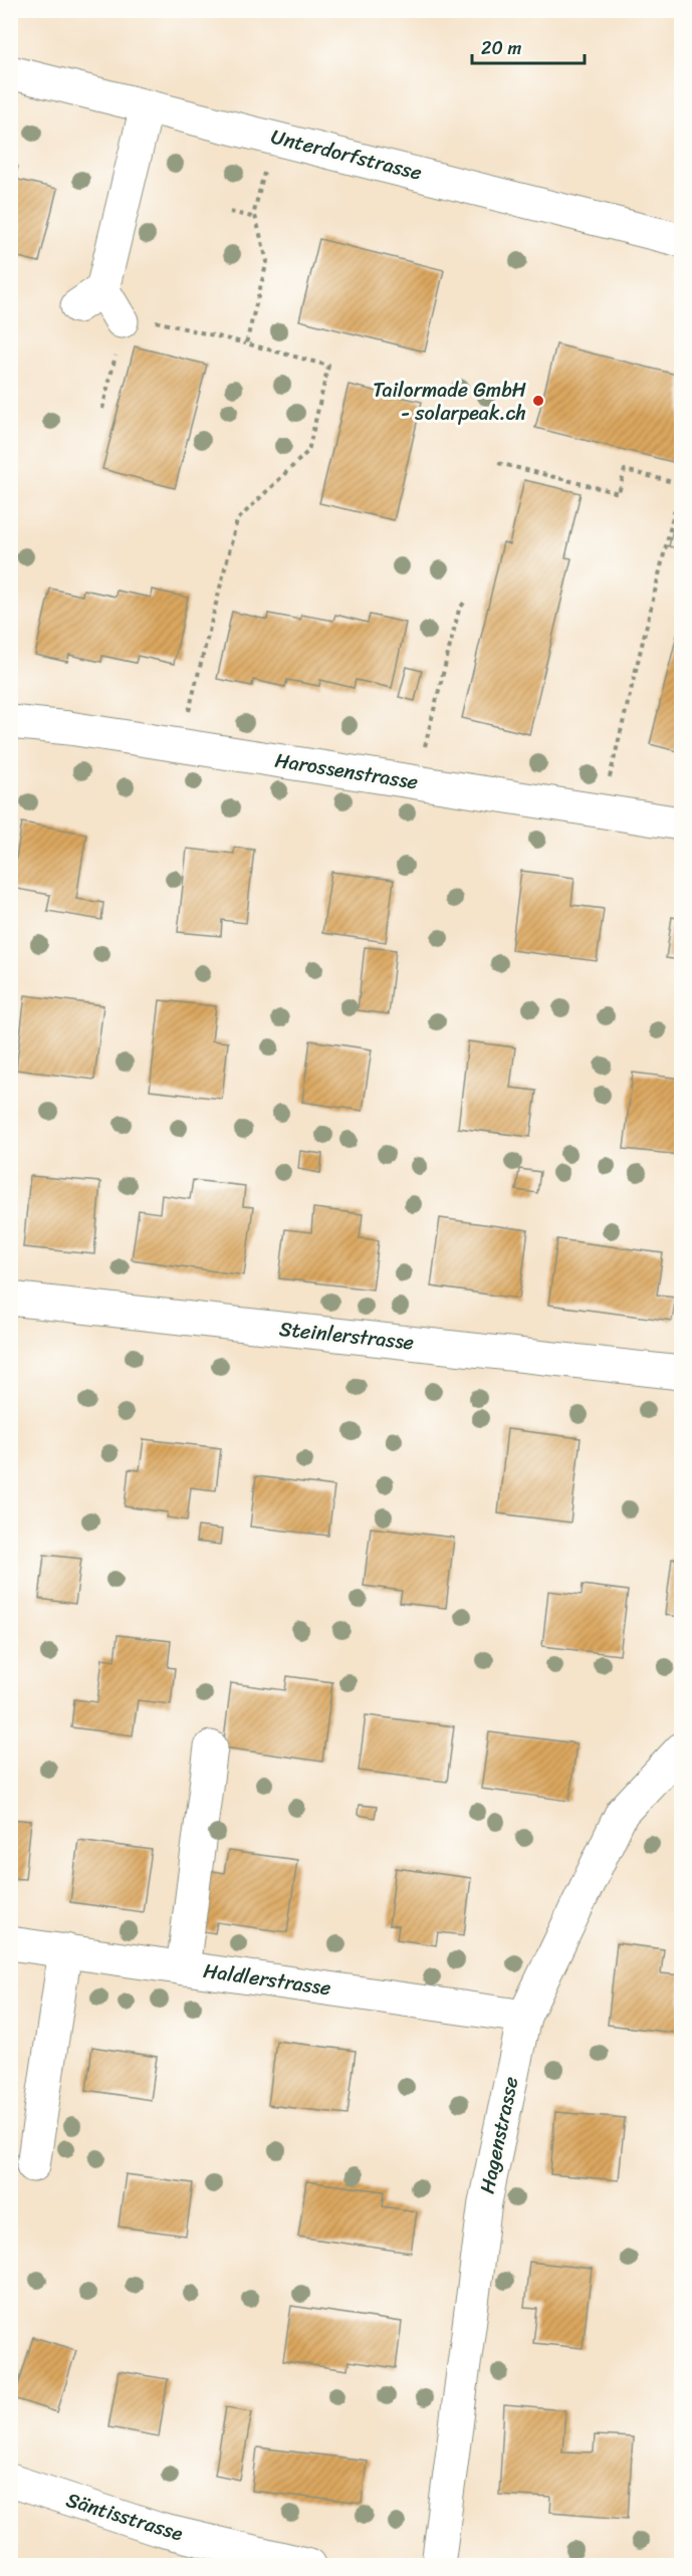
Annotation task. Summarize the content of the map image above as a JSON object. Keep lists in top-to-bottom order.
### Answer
{
  "streets": {
    "street": [
      "Unterdorfstrasse",
      "Harossenstrasse",
      "Steinlerstrasse",
      "Haldlerstrasse",
      "Hagenstrasse",
      "Säntisstrasse"
    ]
  },
  "crossings": [
    ["Haldlerstrasse", "Hagenstrasse"]
  ],
  "places": ["Tailormade GmbH - solarpeak.ch"],
  "scale_bar": "20 m"
}
